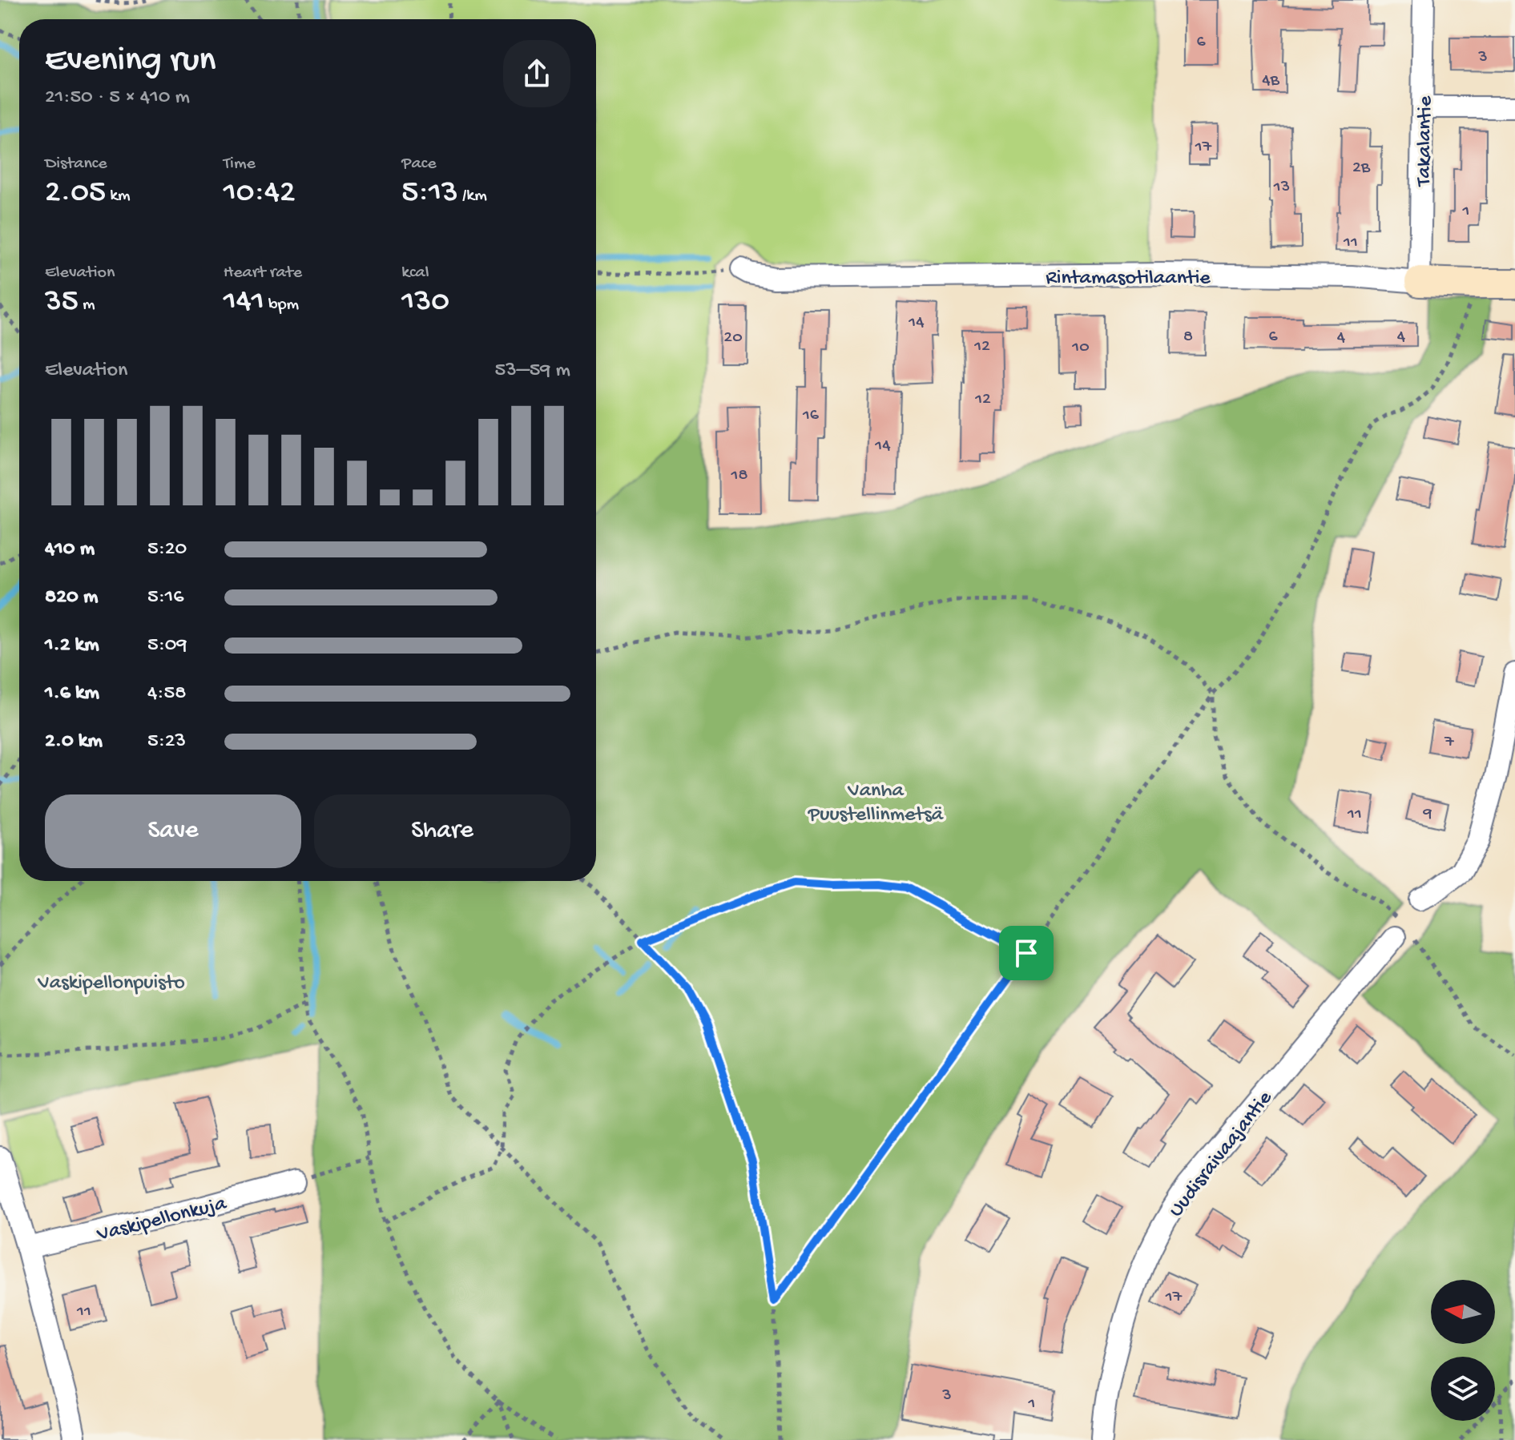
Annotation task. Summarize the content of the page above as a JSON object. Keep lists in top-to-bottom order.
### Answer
{
  "streets": {
    "street": [
      "Takalantie",
      "Rintamasotilaantie",
      "Uudisraivaajantie",
      "Vaskipellonkuja"
    ]
  },
  "crossings": [
    ["Takalantie", "Rintamasotilaantie"]
  ],
  "parks": ["Vanha Puustellinmetsä", "Vaskipellonpuisto"],
  "house_numbers": [
    "6",
    "3",
    "4B",
    "17",
    "2B",
    "13",
    "1",
    "11",
    "14",
    "8",
    "6",
    "4",
    "20",
    "4",
    "12",
    "10",
    "12",
    "16",
    "14",
    "18",
    "7",
    "11",
    "9",
    "17",
    "11",
    "3",
    "1"
  ],
  "north": "left",
  "page": {
    "heading": ["Evening run", "21:50 · 5 × 410 m"],
    "stats": [
      ["Distance", "2.05 km"],
      ["Time", "10:42"],
      ["Pace", "5:13 /km"],
      ["Elevation", "35 m"],
      ["Heart rate", "141 bpm"],
      ["kcal", "130"]
    ],
    "chart": ["Elevation", "53–59 m"],
    "list": [
      {
        "name": "410 m",
        "note": "5:20"
      },
      {
        "name": "820 m",
        "note": "5:16"
      },
      {
        "name": "1.2 km",
        "note": "5:09"
      },
      {
        "name": "1.6 km",
        "note": "4:58"
      },
      {
        "name": "2.0 km",
        "note": "5:23"
      }
    ],
    "buttons": ["Save", "Share"]
  }
}
